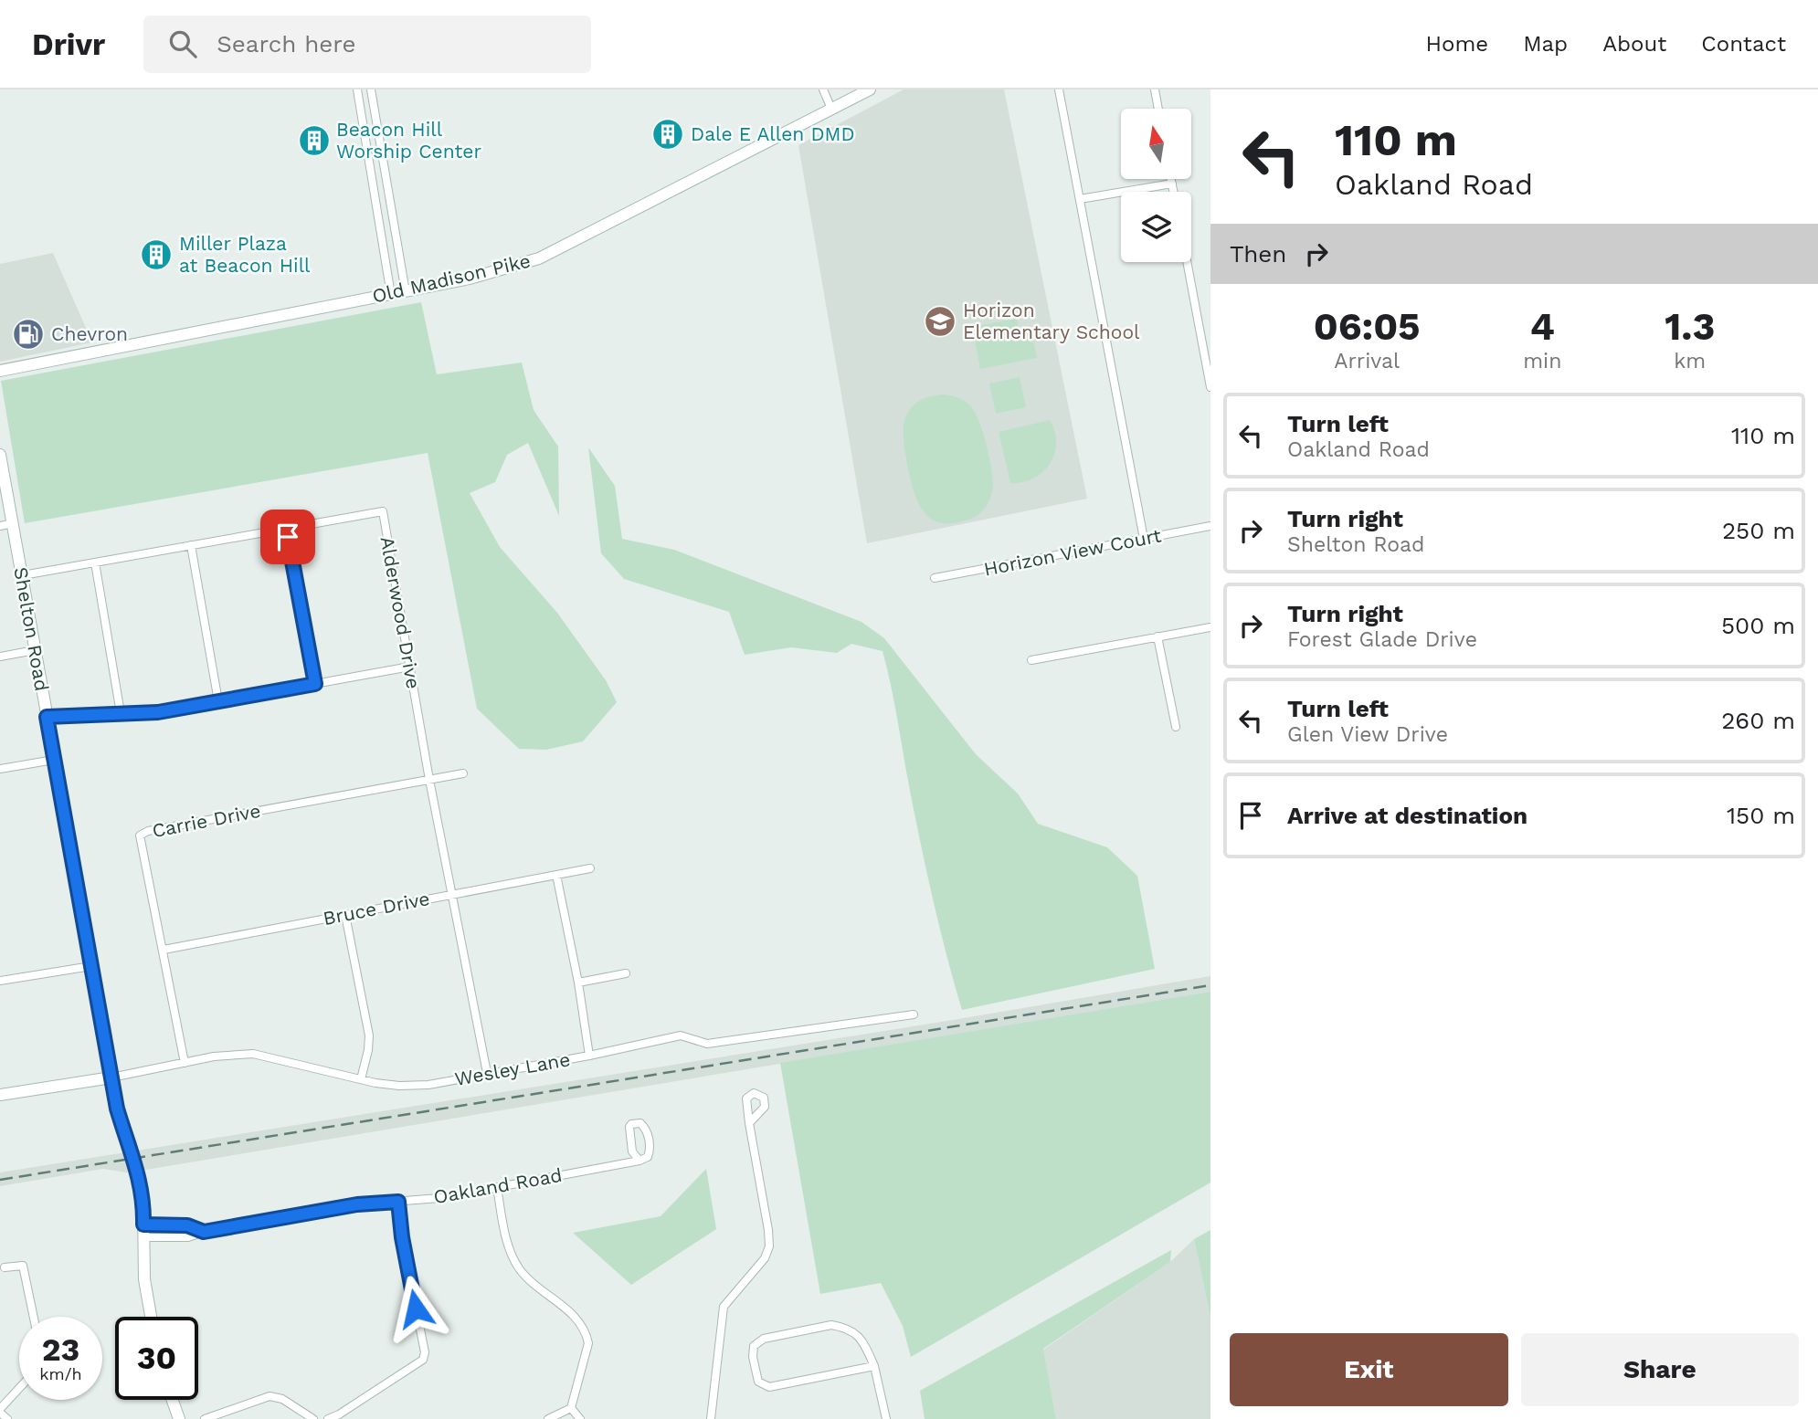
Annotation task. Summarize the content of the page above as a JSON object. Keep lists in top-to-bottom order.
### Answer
{
  "streets": {
    "street": [
      "Old Madison Pike",
      "Horizon View Court",
      "Alderwood Drive",
      "Shelton Road",
      "Carrie Drive",
      "Bruce Drive",
      "Wesley Lane",
      "Oakland Road"
    ]
  },
  "crossings": [
    ["Alderwood Drive", "Shelton Road"],
    ["Alderwood Drive", "Carrie Drive"],
    ["Alderwood Drive", "Bruce Drive"],
    ["Alderwood Drive", "Wesley Lane"],
    ["Shelton Road", "Wesley Lane"],
    ["Shelton Road", "Oakland Road"],
    ["Carrie Drive", "Bruce Drive"],
    ["Carrie Drive", "Wesley Lane"]
  ],
  "places": {
    "building": ["Dale E Allen DMD", "Beacon Hill Worship Center", "Miller Plaza at Beacon Hill"],
    "school or university": ["Horizon Elementary School"],
    "fuel station": ["Chevron"]
  },
  "north": "top",
  "page": {
    "header": "Drivr",
    "search": "Search here",
    "nav": [
      "Home",
      "Map",
      "About",
      "Contact"
    ],
    "turn": ["110 m", "Oakland Road"],
    "then": "Then",
    "eta": [
      "06:05",
      "Arrival",
      "4",
      "min",
      "1.3",
      "km"
    ],
    "list": [
      {
        "name": "Turn left",
        "note": "Oakland Road",
        "value": "110 m"
      },
      {
        "name": "Turn right",
        "note": "Shelton Road",
        "value": "250 m"
      },
      {
        "name": "Turn right",
        "note": "Forest Glade Drive",
        "value": "500 m"
      },
      {
        "name": "Turn left",
        "note": "Glen View Drive",
        "value": "260 m"
      },
      {
        "name": "Arrive at destination",
        "value": "150 m"
      }
    ],
    "speed": "23 km/h",
    "limit": "30",
    "buttons": ["Exit", "Share"]
  }
}
